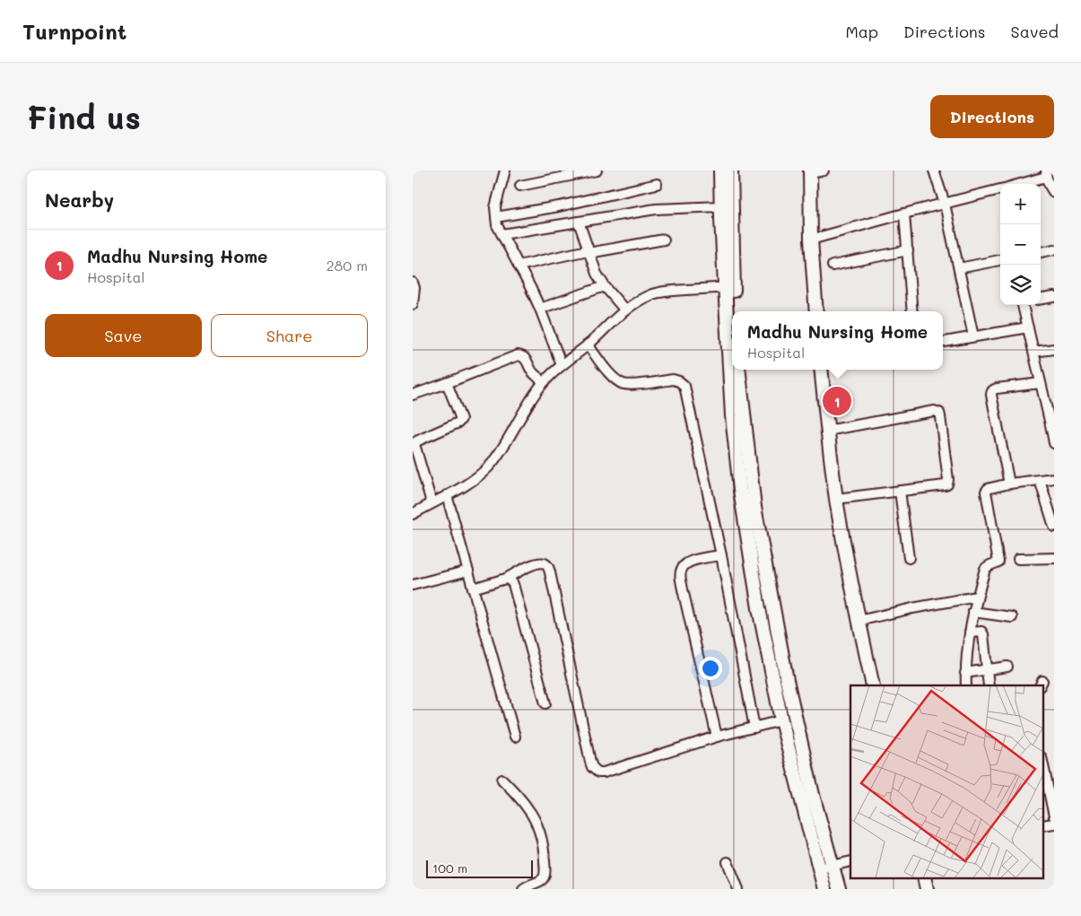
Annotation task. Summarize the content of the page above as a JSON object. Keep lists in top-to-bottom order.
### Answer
{
  "scale_bar": "100 m",
  "page": {
    "header": "Turnpoint",
    "nav": ["Map", "Directions", "Saved"],
    "buttons": [
      "Directions",
      ["Save", "Share"]
    ],
    "title": "Find us",
    "heading": "Nearby",
    "map_buttons": ["+", "−"],
    "list": [
      {
        "mark": "1",
        "name": "Madhu Nursing Home",
        "note": "Hospital",
        "value": "280 m"
      }
    ],
    "popup": ["Madhu Nursing Home", "Hospital"],
    "pins": "1",
    "scale": "100 m"
  }
}
